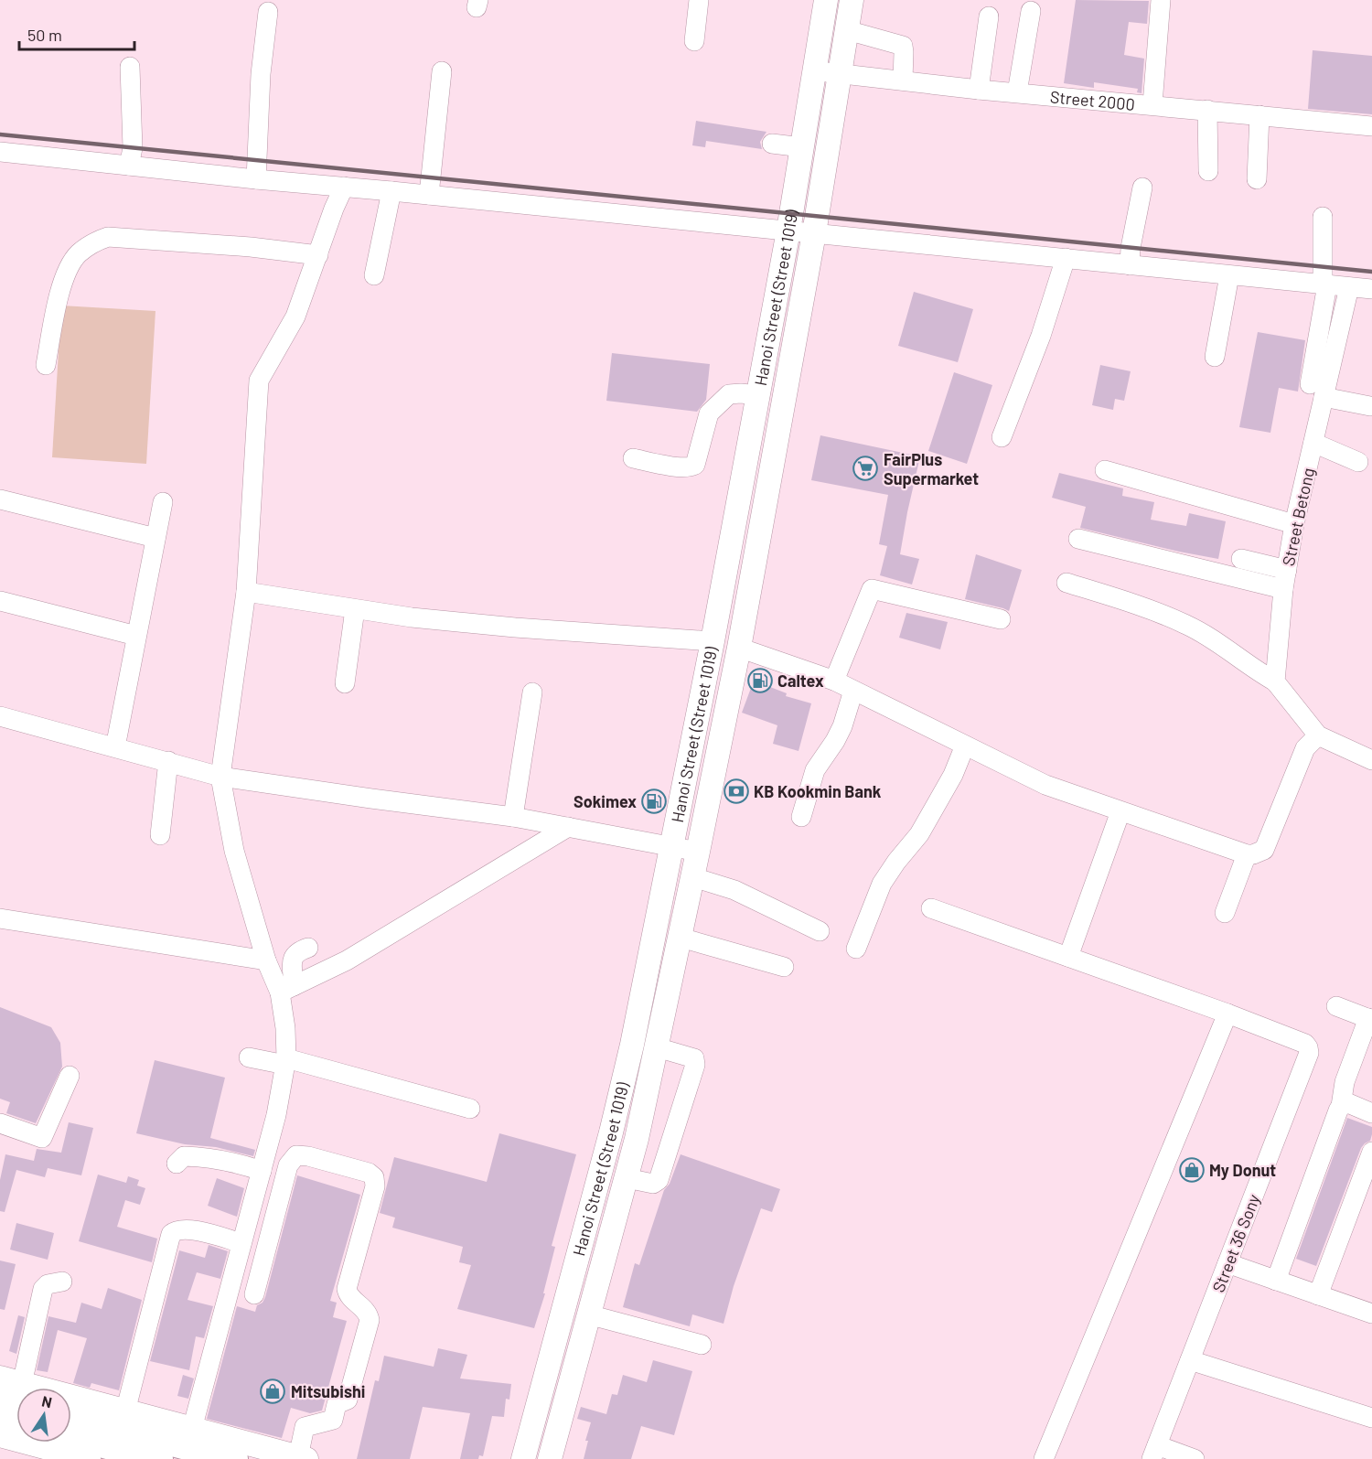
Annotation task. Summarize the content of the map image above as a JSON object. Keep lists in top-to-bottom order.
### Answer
{
  "streets": {
    "main road": ["Hanoi Street (Street 1019)"],
    "street": ["Street 2000", "Street Betong", "Street 36 Sony"]
  },
  "crossings": [
    ["Street 2000", "Hanoi Street (Street 1019)"]
  ],
  "places": {
    "supermarket": ["FairPlus Supermarket"],
    "fuel station": ["Caltex", "Sokimex"],
    "bank": ["KB Kookmin Bank"],
    "shop": ["My Donut", "Mitsubishi"]
  },
  "scale_bar": "50 m",
  "north": "top"
}
